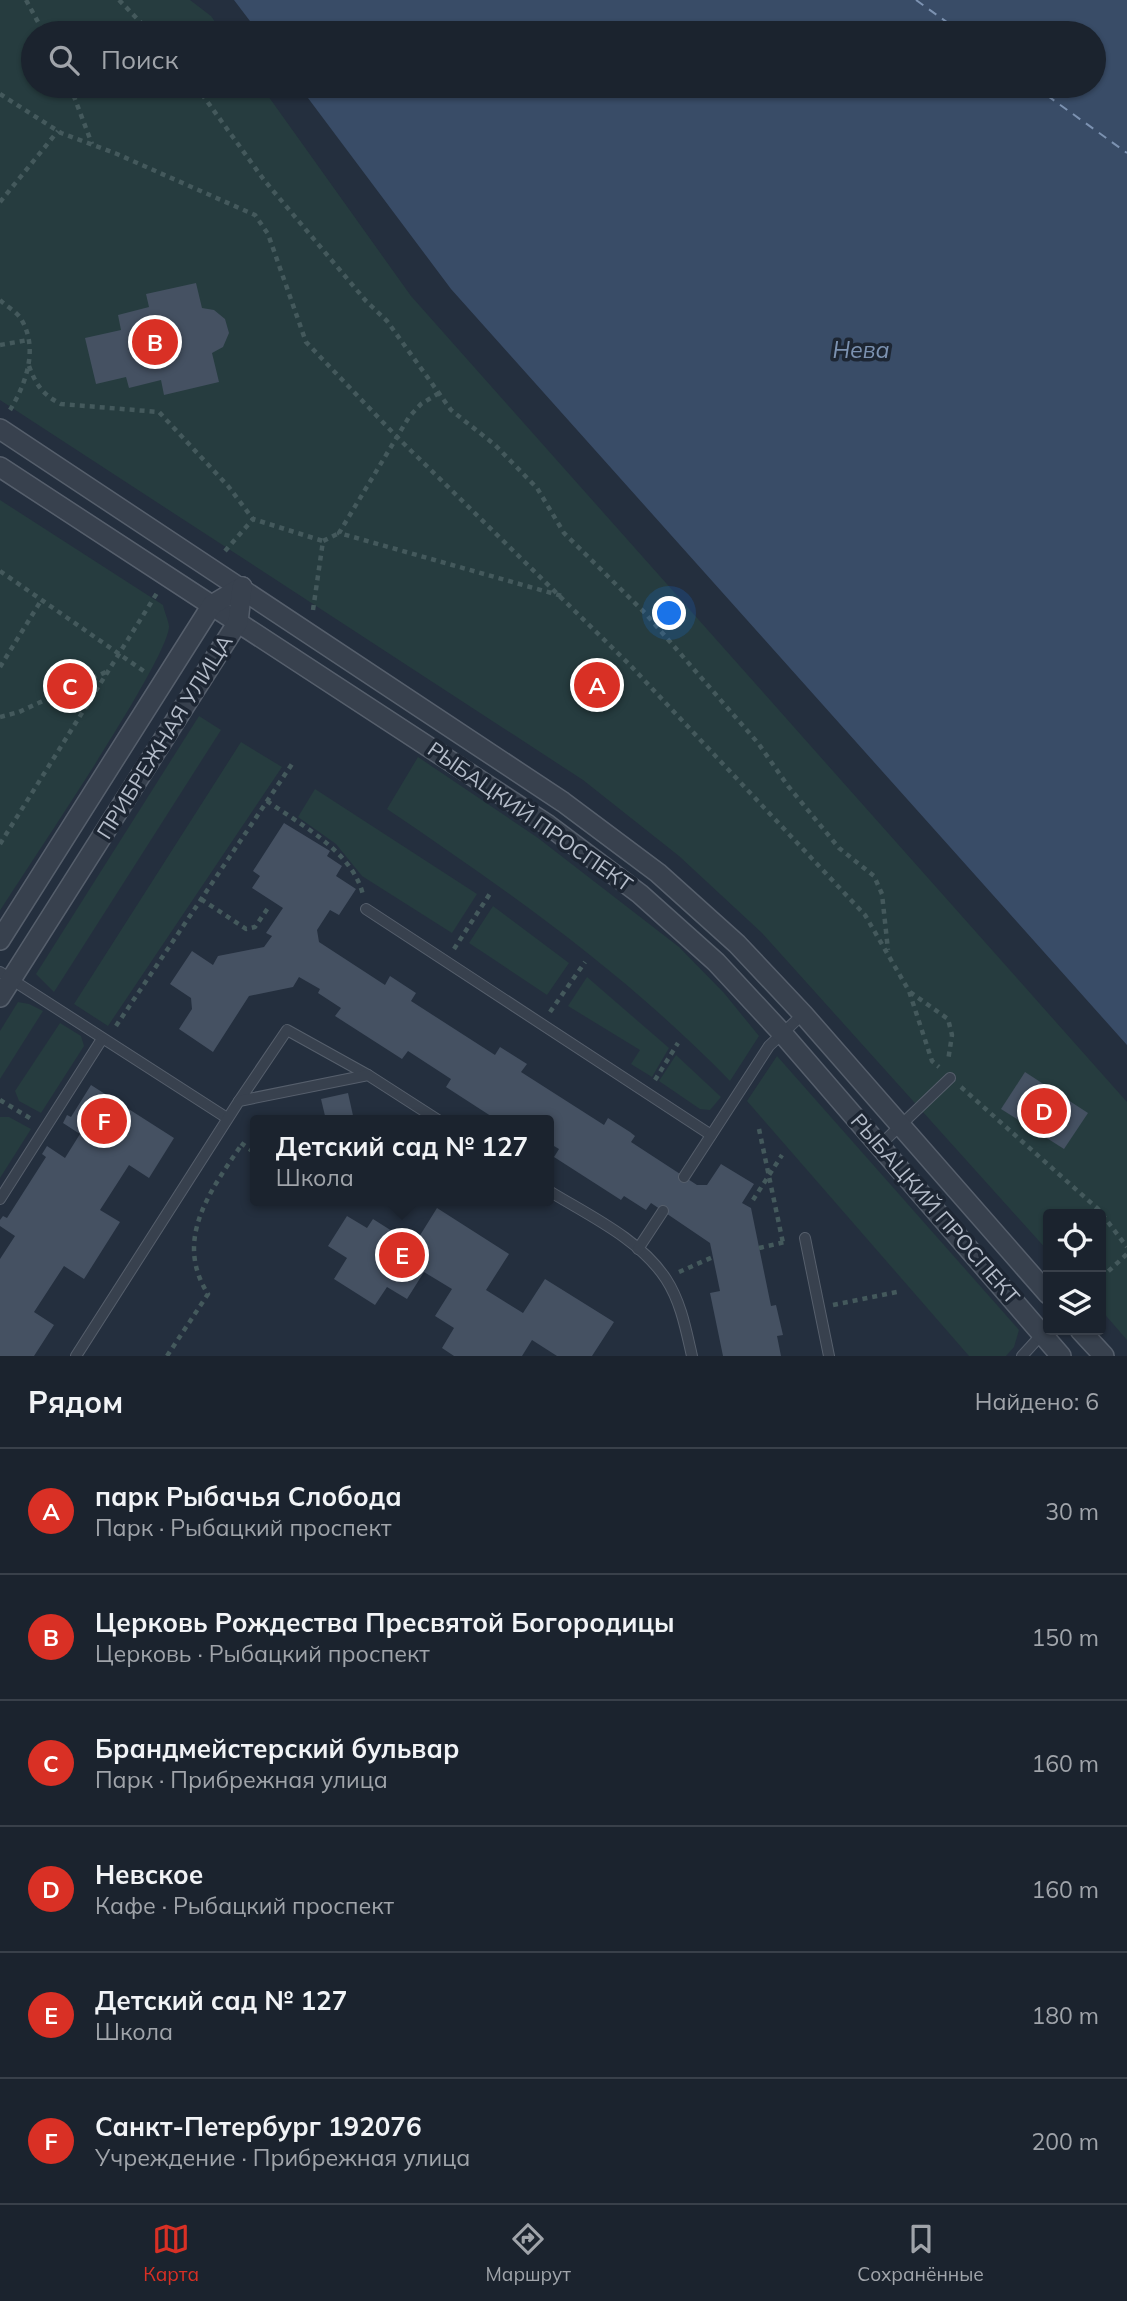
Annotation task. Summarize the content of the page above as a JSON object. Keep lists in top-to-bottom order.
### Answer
{
  "streets": {
    "street": ["ПРИБРЕЖНАЯ УЛИЦА", "РЫБАЦКИЙ ПРОСПЕКТ"]
  },
  "crossings": [
    ["ПРИБРЕЖНАЯ УЛИЦА", "РЫБАЦКИЙ ПРОСПЕКТ"]
  ],
  "water": ["Нева"],
  "page": {
    "search": "Поиск",
    "pins": [
      "B",
      "A",
      "C",
      "D",
      "F",
      "E"
    ],
    "popup": ["Детский сад № 127", "Школа"],
    "heading": ["Рядом", "Найдено: 6"],
    "list": [
      {
        "mark": "A",
        "name": "парк Рыбачья Слобода",
        "note": "Парк · Рыбацкий проспект",
        "value": "30 m"
      },
      {
        "mark": "B",
        "name": "Церковь Рождества Пресвятой Богородицы",
        "note": "Церковь · Рыбацкий проспект",
        "value": "150 m"
      },
      {
        "mark": "C",
        "name": "Брандмейстерский бульвар",
        "note": "Парк · Прибрежная улица",
        "value": "160 m"
      },
      {
        "mark": "D",
        "name": "Невское",
        "note": "Кафе · Рыбацкий проспект",
        "value": "160 m"
      },
      {
        "mark": "E",
        "name": "Детский сад № 127",
        "note": "Школа",
        "value": "180 m"
      },
      {
        "mark": "F",
        "name": "Санкт-Петербург 192076",
        "note": "Учреждение · Прибрежная улица",
        "value": "200 m"
      }
    ],
    "nav": ["Карта", "Маршрут", "Сохранённые"]
  }
}
